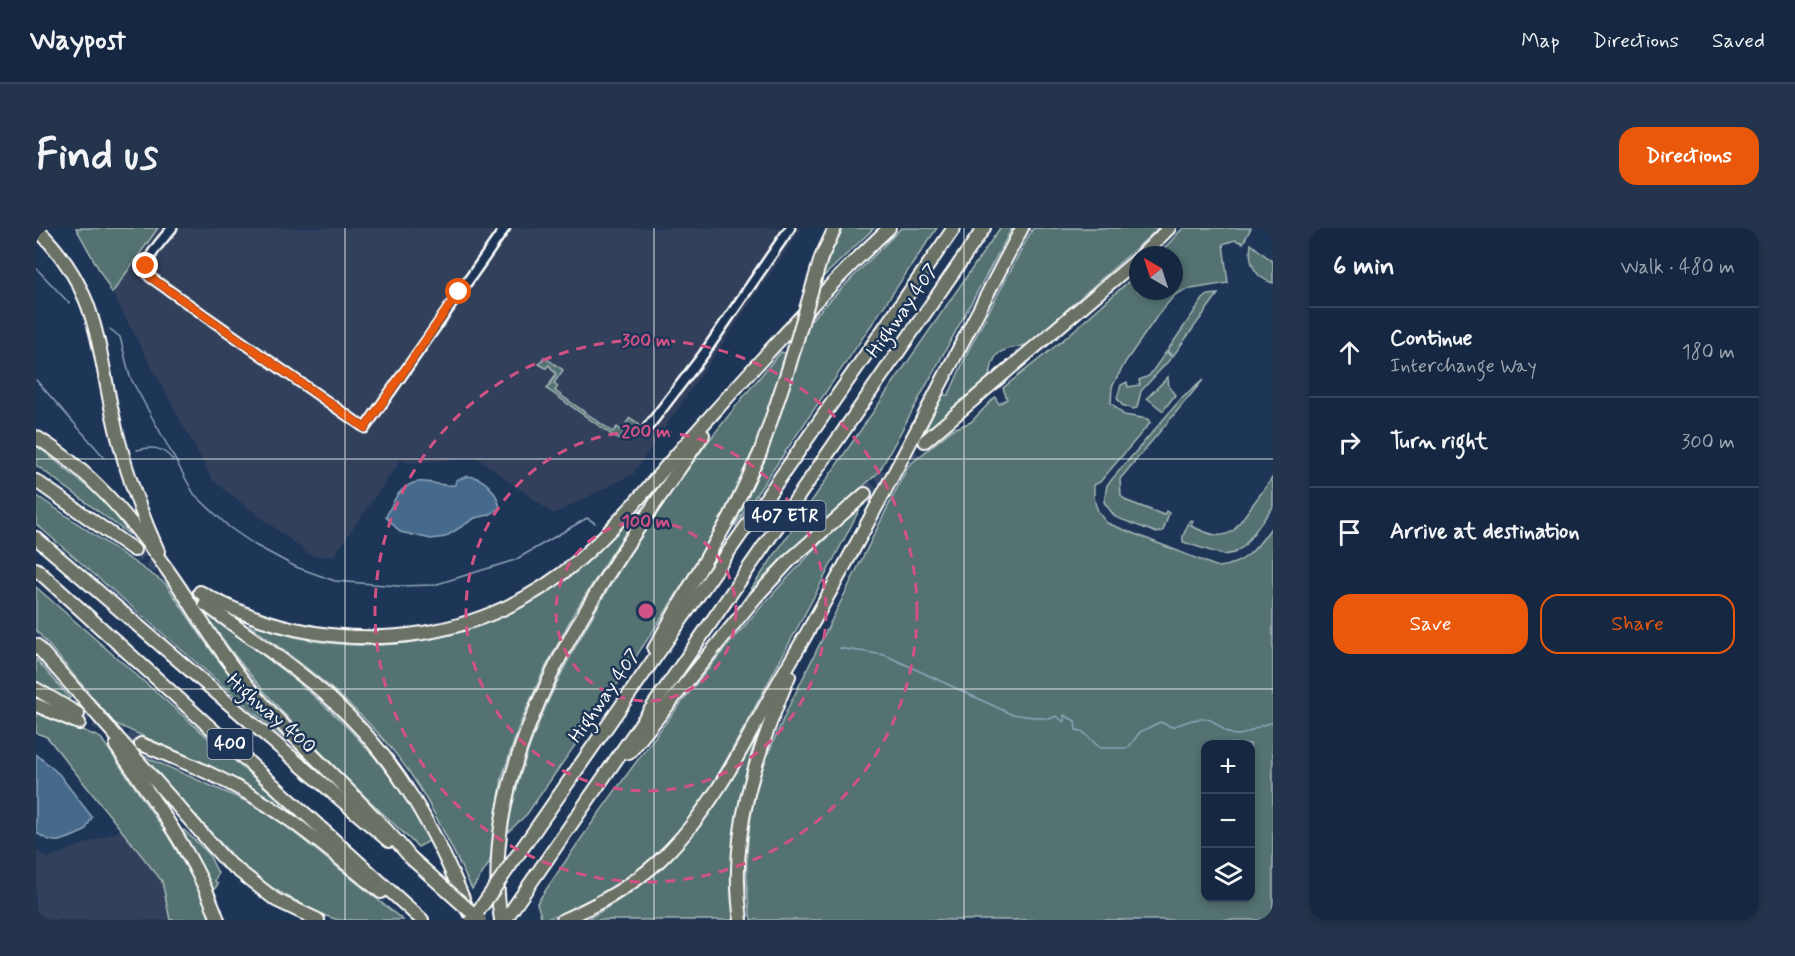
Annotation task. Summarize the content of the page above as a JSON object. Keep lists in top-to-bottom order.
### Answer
{
  "streets": {
    "highway": [
      "Highway 407",
      "407 ETR",
      "Highway 400",
      "400"
    ]
  },
  "north": "top left",
  "page": {
    "header": "Waypost",
    "nav": ["Map", "Directions", "Saved"],
    "buttons": [
      "Directions",
      ["Save", "Share"]
    ],
    "title": "Find us",
    "heading": ["6 min", "Walk · 480 m"],
    "list": [
      ["Continue", "Interchange Way", "180 m"],
      ["Turn right", "300 m"],
      "Arrive at destination"
    ],
    "map_buttons": ["+", "−"]
  },
  "rings": ["300 m", "200 m", "100 m"]
}
